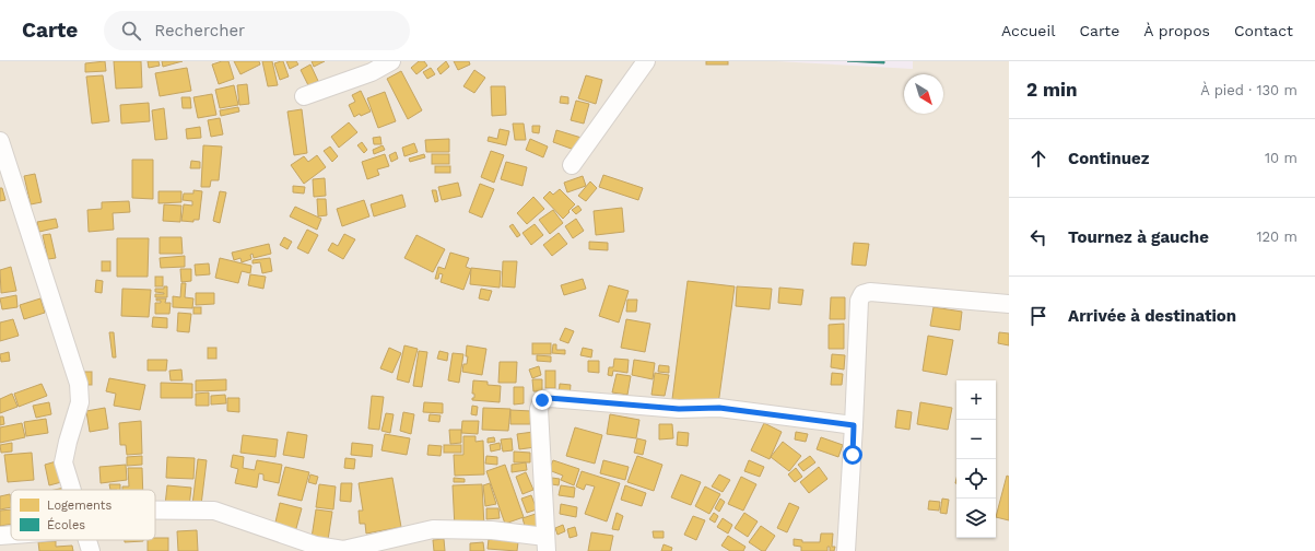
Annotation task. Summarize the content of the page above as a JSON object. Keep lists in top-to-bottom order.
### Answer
{
  "legend": ["Logements", "Écoles"],
  "north": "bottom right",
  "page": {
    "header": "Carte",
    "search": "Rechercher",
    "nav": [
      "Accueil",
      "Carte",
      "À propos",
      "Contact"
    ],
    "heading": ["2 min", "À pied · 130 m"],
    "list": [
      ["Continuez", "10 m"],
      ["Tournez à gauche", "120 m"],
      "Arrivée à destination"
    ],
    "map_buttons": ["+", "−"]
  }
}
